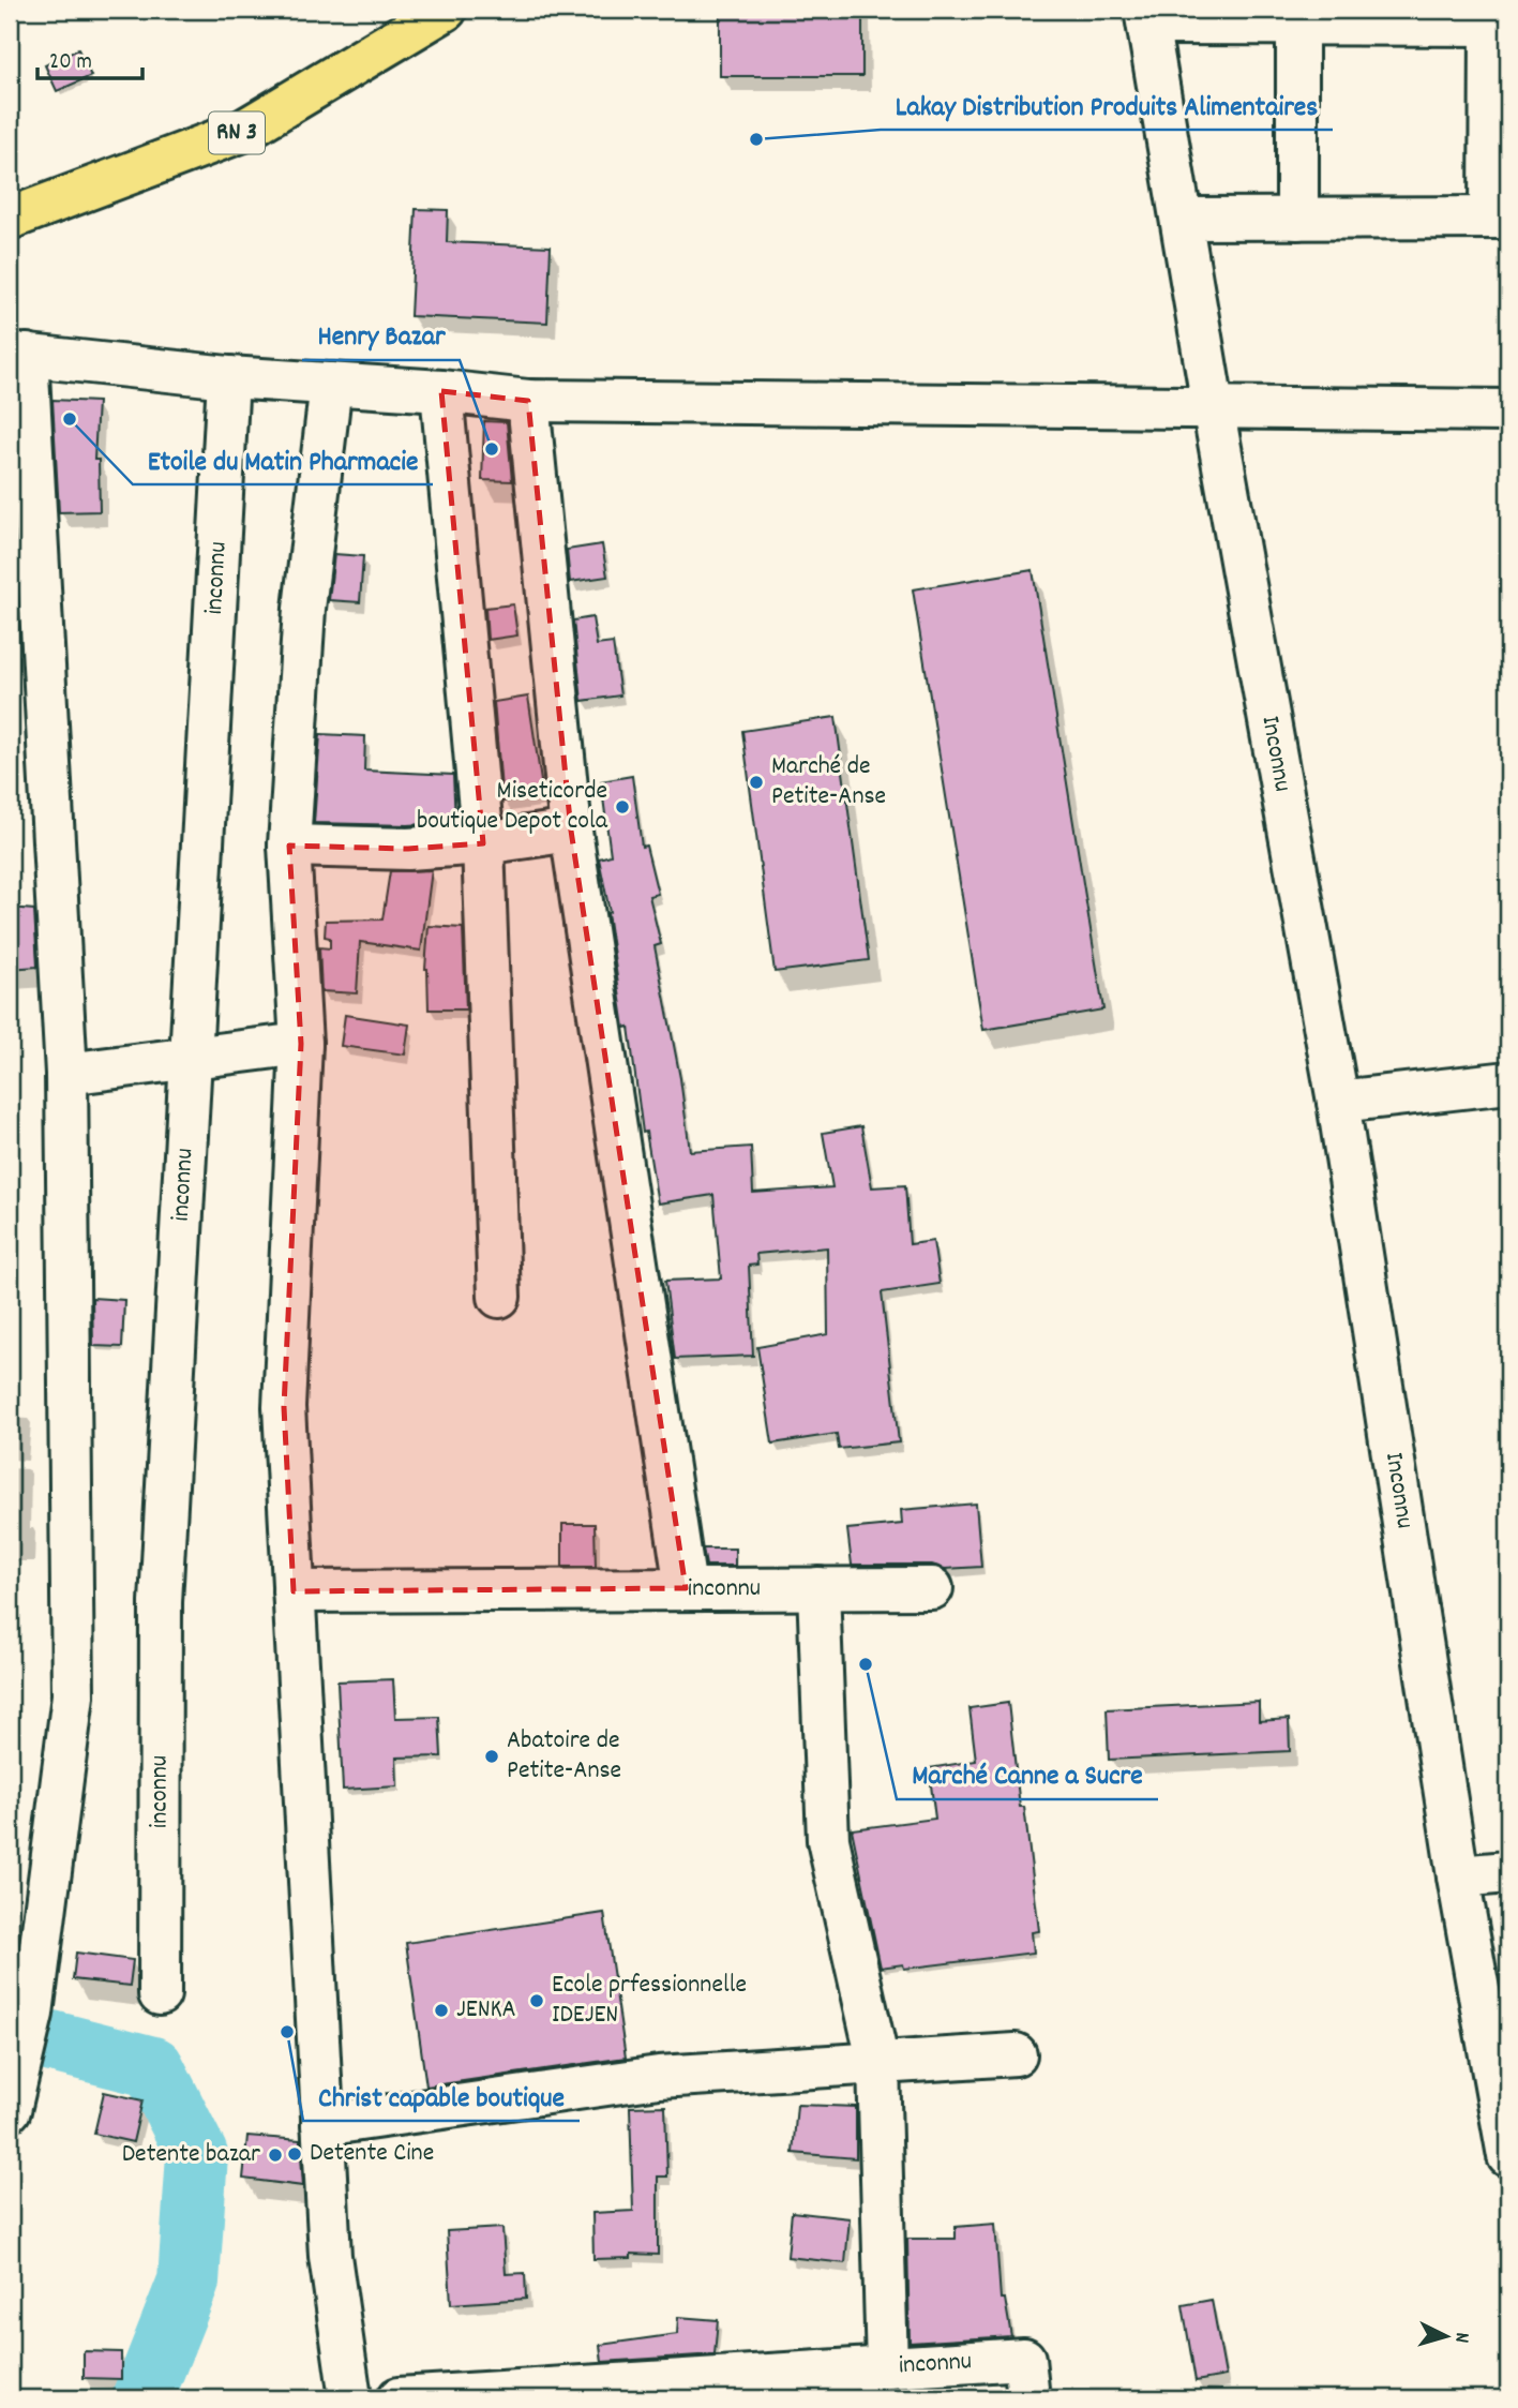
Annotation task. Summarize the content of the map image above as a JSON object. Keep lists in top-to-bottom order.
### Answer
{
  "streets": {
    "main road": ["RN 3"],
    "street": ["inconnu", "Inconnu"]
  },
  "places": [
    "Lakay Distribution Produits Alimentaires",
    "Etoile du Matin Pharmacie",
    "Henry Bazar",
    "Marché de Petite-Anse",
    "Miseticorde boutique Depot cola",
    "Marché Canne a Sucre",
    "Abatoire de Petite-Anse",
    "Ecole prfessionnelle IDEJEN",
    "JENKA",
    "Christ capable boutique",
    "Detente Cine",
    "Detente bazar"
  ],
  "scale_bar": "20 m",
  "north": "right"
}
